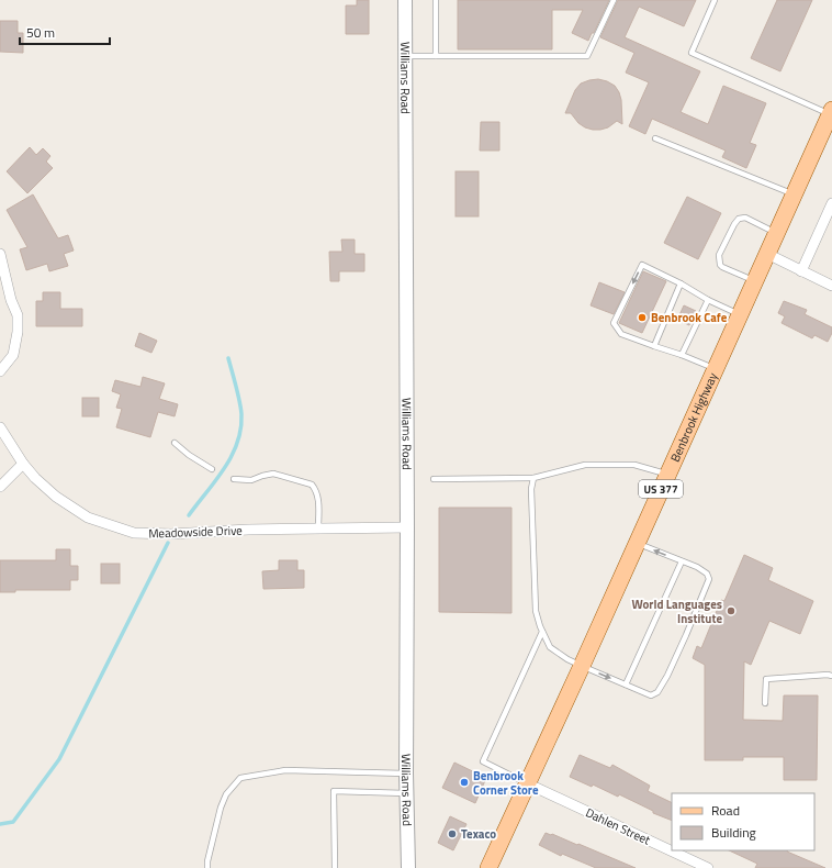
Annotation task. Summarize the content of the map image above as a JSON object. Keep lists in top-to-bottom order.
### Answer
{
  "streets": {
    "main road": ["Benbrook Highway", "US 377"],
    "street": ["Williams Road", "Meadowside Drive", "Dahlen Street"]
  },
  "crossings": [
    ["Williams Road", "Meadowside Drive"],
    ["Benbrook Highway", "Dahlen Street"]
  ],
  "places": [
    "Benbrook Cafe",
    "World Languages Institute",
    "Benbrook Corner Store",
    "Texaco"
  ],
  "legend": ["Road", "Building"],
  "scale_bar": "50 m"
}
